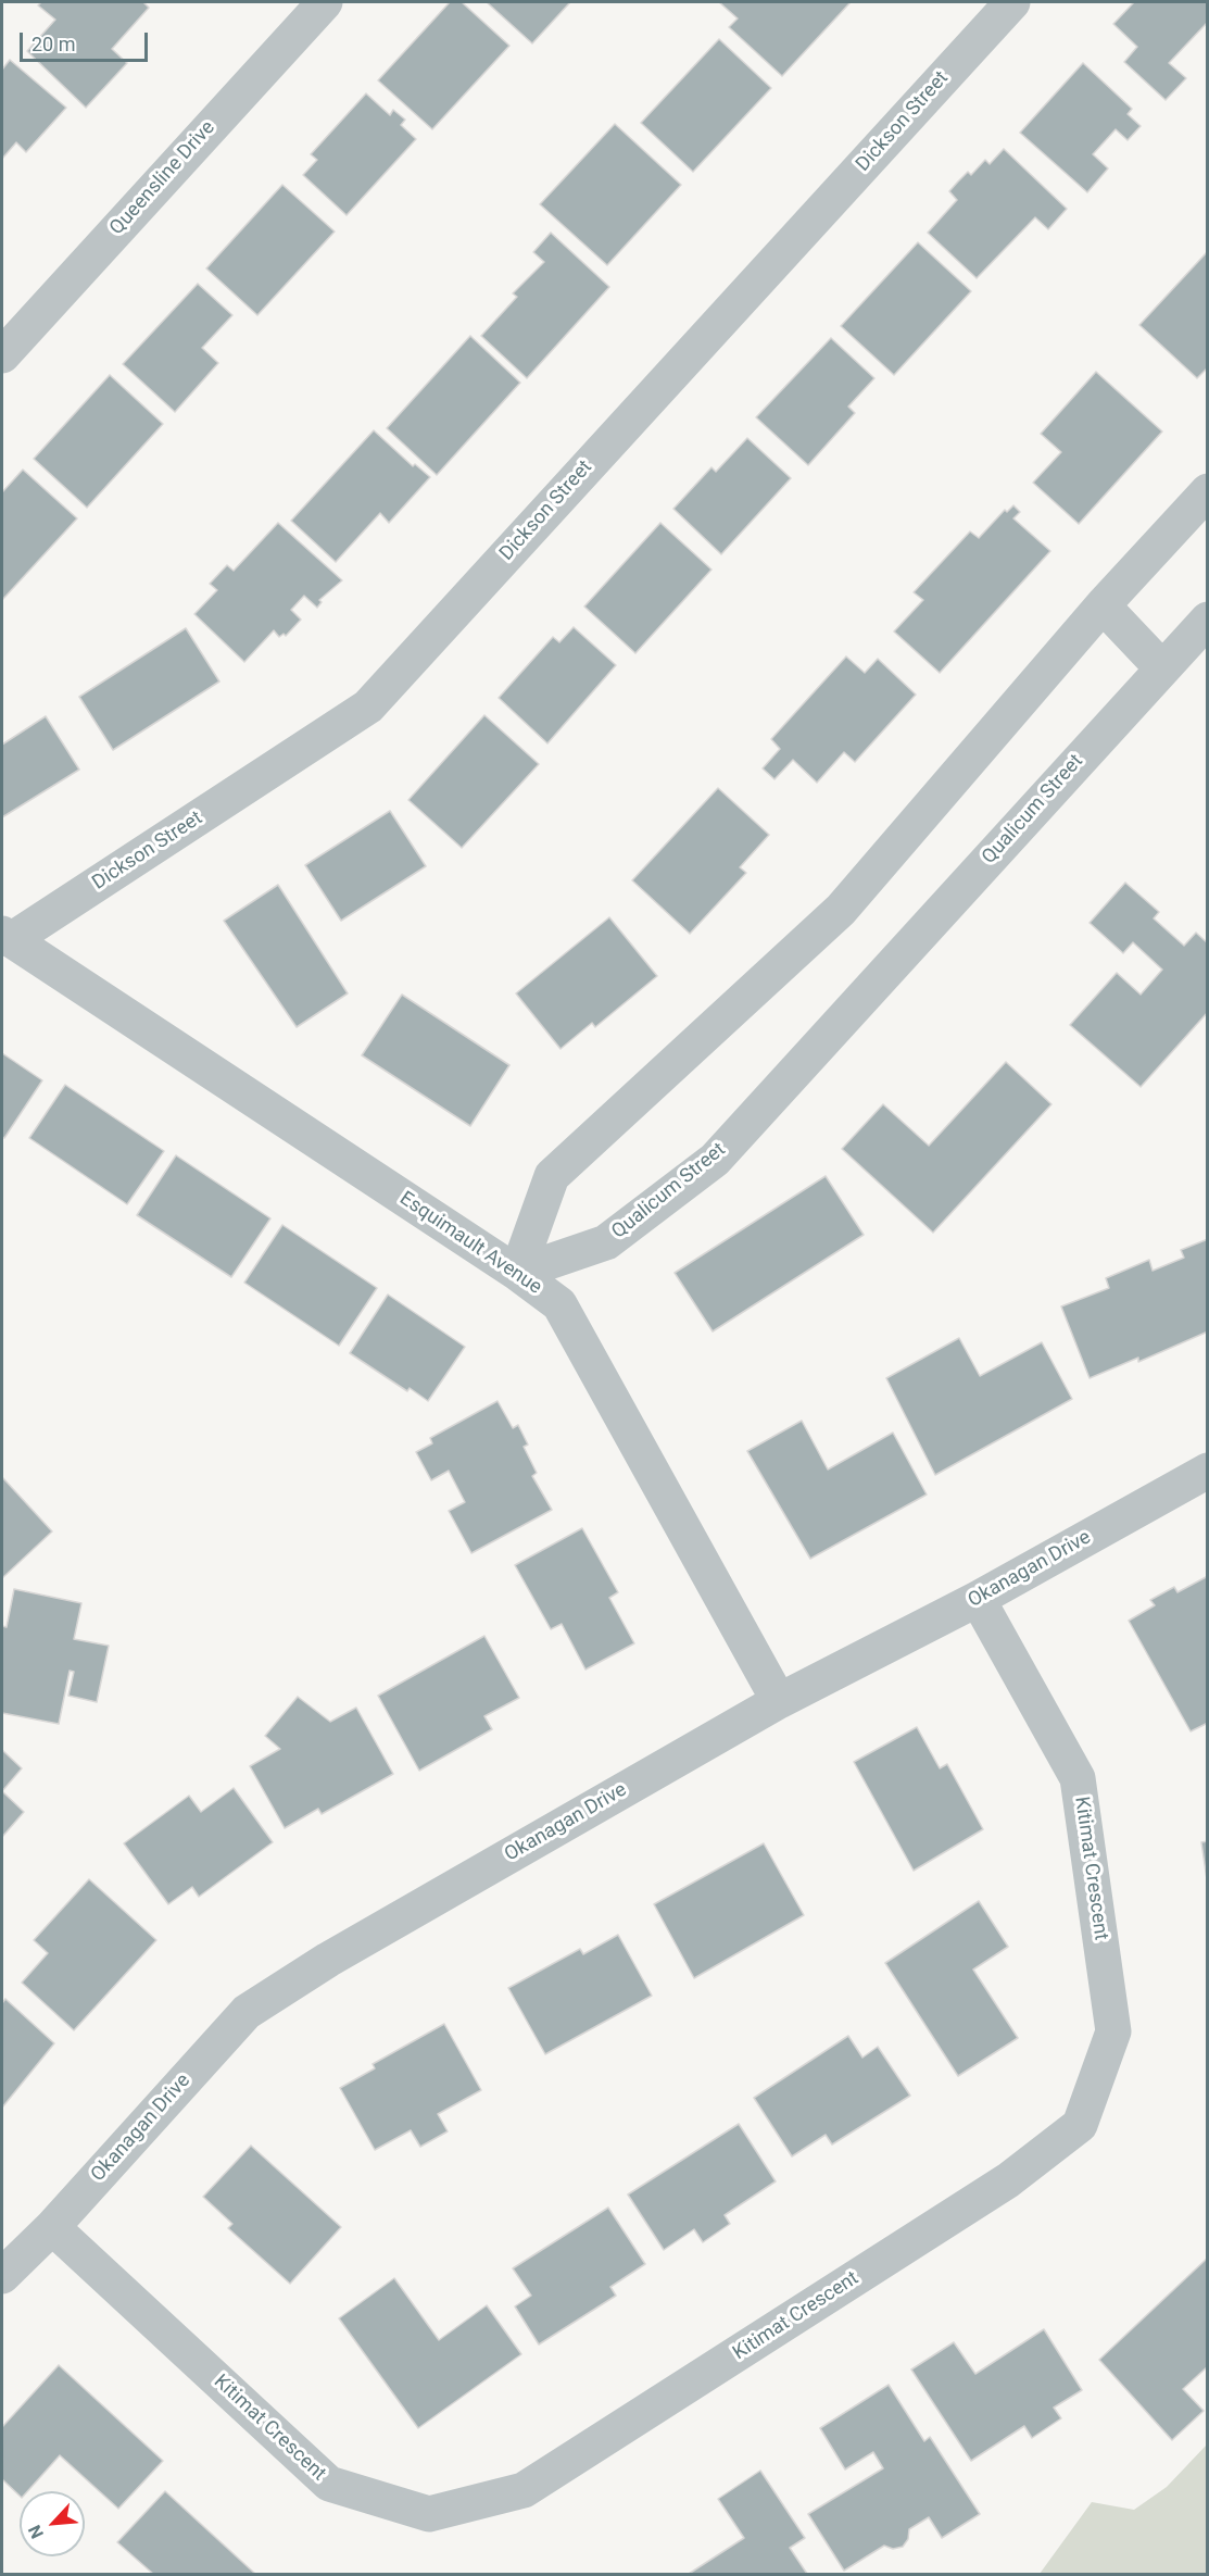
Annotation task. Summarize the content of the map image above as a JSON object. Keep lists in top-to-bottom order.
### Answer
{
  "streets": {
    "street": [
      "Dickson Street",
      "Queensline Drive",
      "Qualicum Street",
      "Esquimault Avenue",
      "Okanagan Drive",
      "Kitimat Crescent"
    ]
  },
  "crossings": [
    ["Dickson Street", "Esquimault Avenue"],
    ["Qualicum Street", "Esquimault Avenue"],
    ["Esquimault Avenue", "Okanagan Drive"],
    ["Okanagan Drive", "Kitimat Crescent"]
  ],
  "scale_bar": "20 m",
  "north": "bottom left"
}
